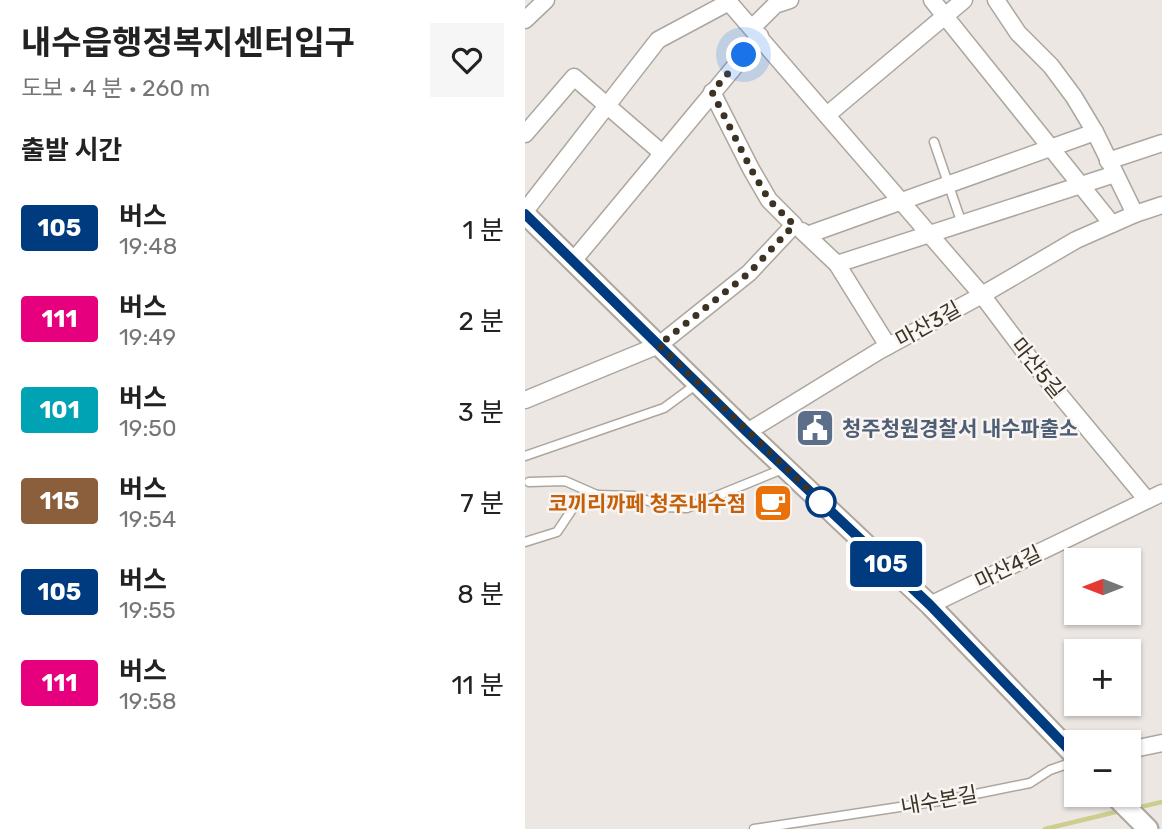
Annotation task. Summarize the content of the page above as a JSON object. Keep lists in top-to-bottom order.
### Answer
{
  "streets": {
    "street": ["마산3길", "마산5길", "마산4길"],
    "lane": ["내수본길"]
  },
  "crossings": [
    ["마산3길", "마산5길"],
    ["마산5길", "마산4길"]
  ],
  "places": {
    "public building": ["청주청원경찰서 내수파출소"],
    "cafe": ["코끼리까페 청주내수점"]
  },
  "lines": ["bus line 105"],
  "north": "left",
  "page": {
    "heading": [
      ["내수읍행정복지센터입구", "도보 · 4 분 · 260 m"],
      "출발 시간"
    ],
    "on_map": "105",
    "list": [
      {
        "mark": "105",
        "name": "버스",
        "note": "19:48",
        "value": "1 분"
      },
      {
        "mark": "111",
        "name": "버스",
        "note": "19:49",
        "value": "2 분"
      },
      {
        "mark": "101",
        "name": "버스",
        "note": "19:50",
        "value": "3 분"
      },
      {
        "mark": "115",
        "name": "버스",
        "note": "19:54",
        "value": "7 분"
      },
      {
        "mark": "105",
        "name": "버스",
        "note": "19:55",
        "value": "8 분"
      },
      {
        "mark": "111",
        "name": "버스",
        "note": "19:58",
        "value": "11 분"
      }
    ],
    "map_buttons": ["+", "−"]
  }
}
